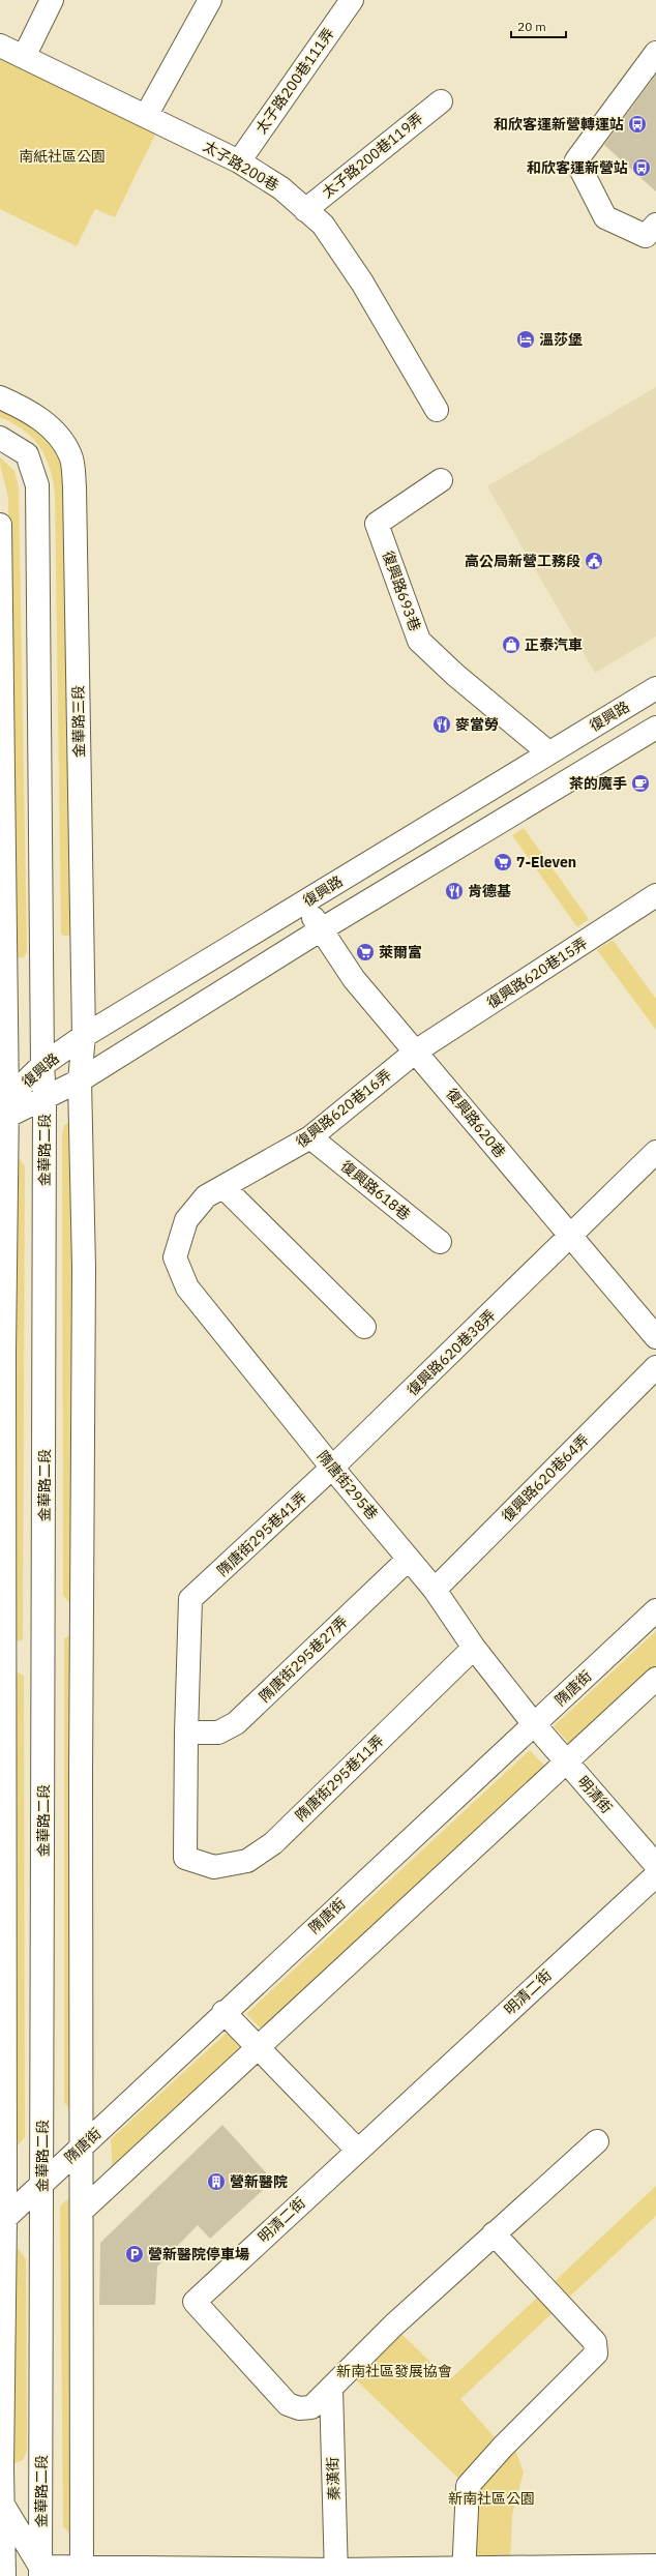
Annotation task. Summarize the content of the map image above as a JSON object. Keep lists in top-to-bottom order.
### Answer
{
  "streets": {
    "street": [
      "太子路200巷111弄",
      "太子路200巷119弄",
      "太子路200巷",
      "復興路693巷",
      "復興路",
      "金華路三段",
      "復興路620巷15弄",
      "復興路620巷16弄",
      "復興路620巷",
      "金華路二段",
      "復興路618巷",
      "復興路620巷38弄",
      "復興路620巷64弄",
      "隋唐街295巷",
      "隋唐街295巷41弄",
      "隋唐街295巷27弄",
      "隋唐街",
      "隋唐街295巷11弄",
      "明清街",
      "明清二街",
      "秦漢街"
    ]
  },
  "crossings": [
    ["太子路200巷111弄", "太子路200巷"],
    ["太子路200巷119弄", "太子路200巷"],
    ["復興路693巷", "復興路"],
    ["復興路", "金華路三段"],
    ["復興路", "復興路620巷"],
    ["復興路", "金華路二段"],
    ["復興路620巷15弄", "復興路620巷16弄"],
    ["復興路620巷15弄", "復興路620巷"],
    ["復興路620巷16弄", "復興路620巷"],
    ["復興路620巷16弄", "復興路618巷"],
    ["復興路620巷16弄", "隋唐街295巷"],
    ["復興路620巷", "復興路620巷38弄"],
    ["金華路二段", "隋唐街"],
    ["復興路620巷38弄", "隋唐街295巷"],
    ["復興路620巷38弄", "隋唐街295巷41弄"],
    ["復興路620巷64弄", "隋唐街295巷"],
    ["隋唐街295巷", "隋唐街295巷41弄"],
    ["隋唐街295巷", "隋唐街295巷27弄"],
    ["隋唐街295巷", "隋唐街"],
    ["隋唐街295巷", "隋唐街295巷11弄"],
    ["隋唐街295巷", "明清街"],
    ["隋唐街295巷41弄", "隋唐街295巷27弄"],
    ["隋唐街295巷41弄", "隋唐街295巷11弄"],
    ["隋唐街295巷27弄", "隋唐街295巷11弄"],
    ["隋唐街", "明清街"],
    ["明清二街", "秦漢街"]
  ],
  "parks": ["南紙社區公園", "新南社區發展協會", "新南社區公園"],
  "places": {
    "bus stop": ["和欣客運新營轉運站", "和欣客運新營站"],
    "hotel": ["溫莎堡"],
    "public building": ["高公局新營工務段"],
    "shop": ["正泰汽車"],
    "restaurant": ["麥當勞", "肯德基"],
    "cafe": ["茶的魔手"],
    "supermarket": ["7-Eleven", "萊爾富"],
    "building": ["營新醫院"],
    "parking": ["營新醫院停車場"]
  },
  "scale_bar": "20 m"
}
